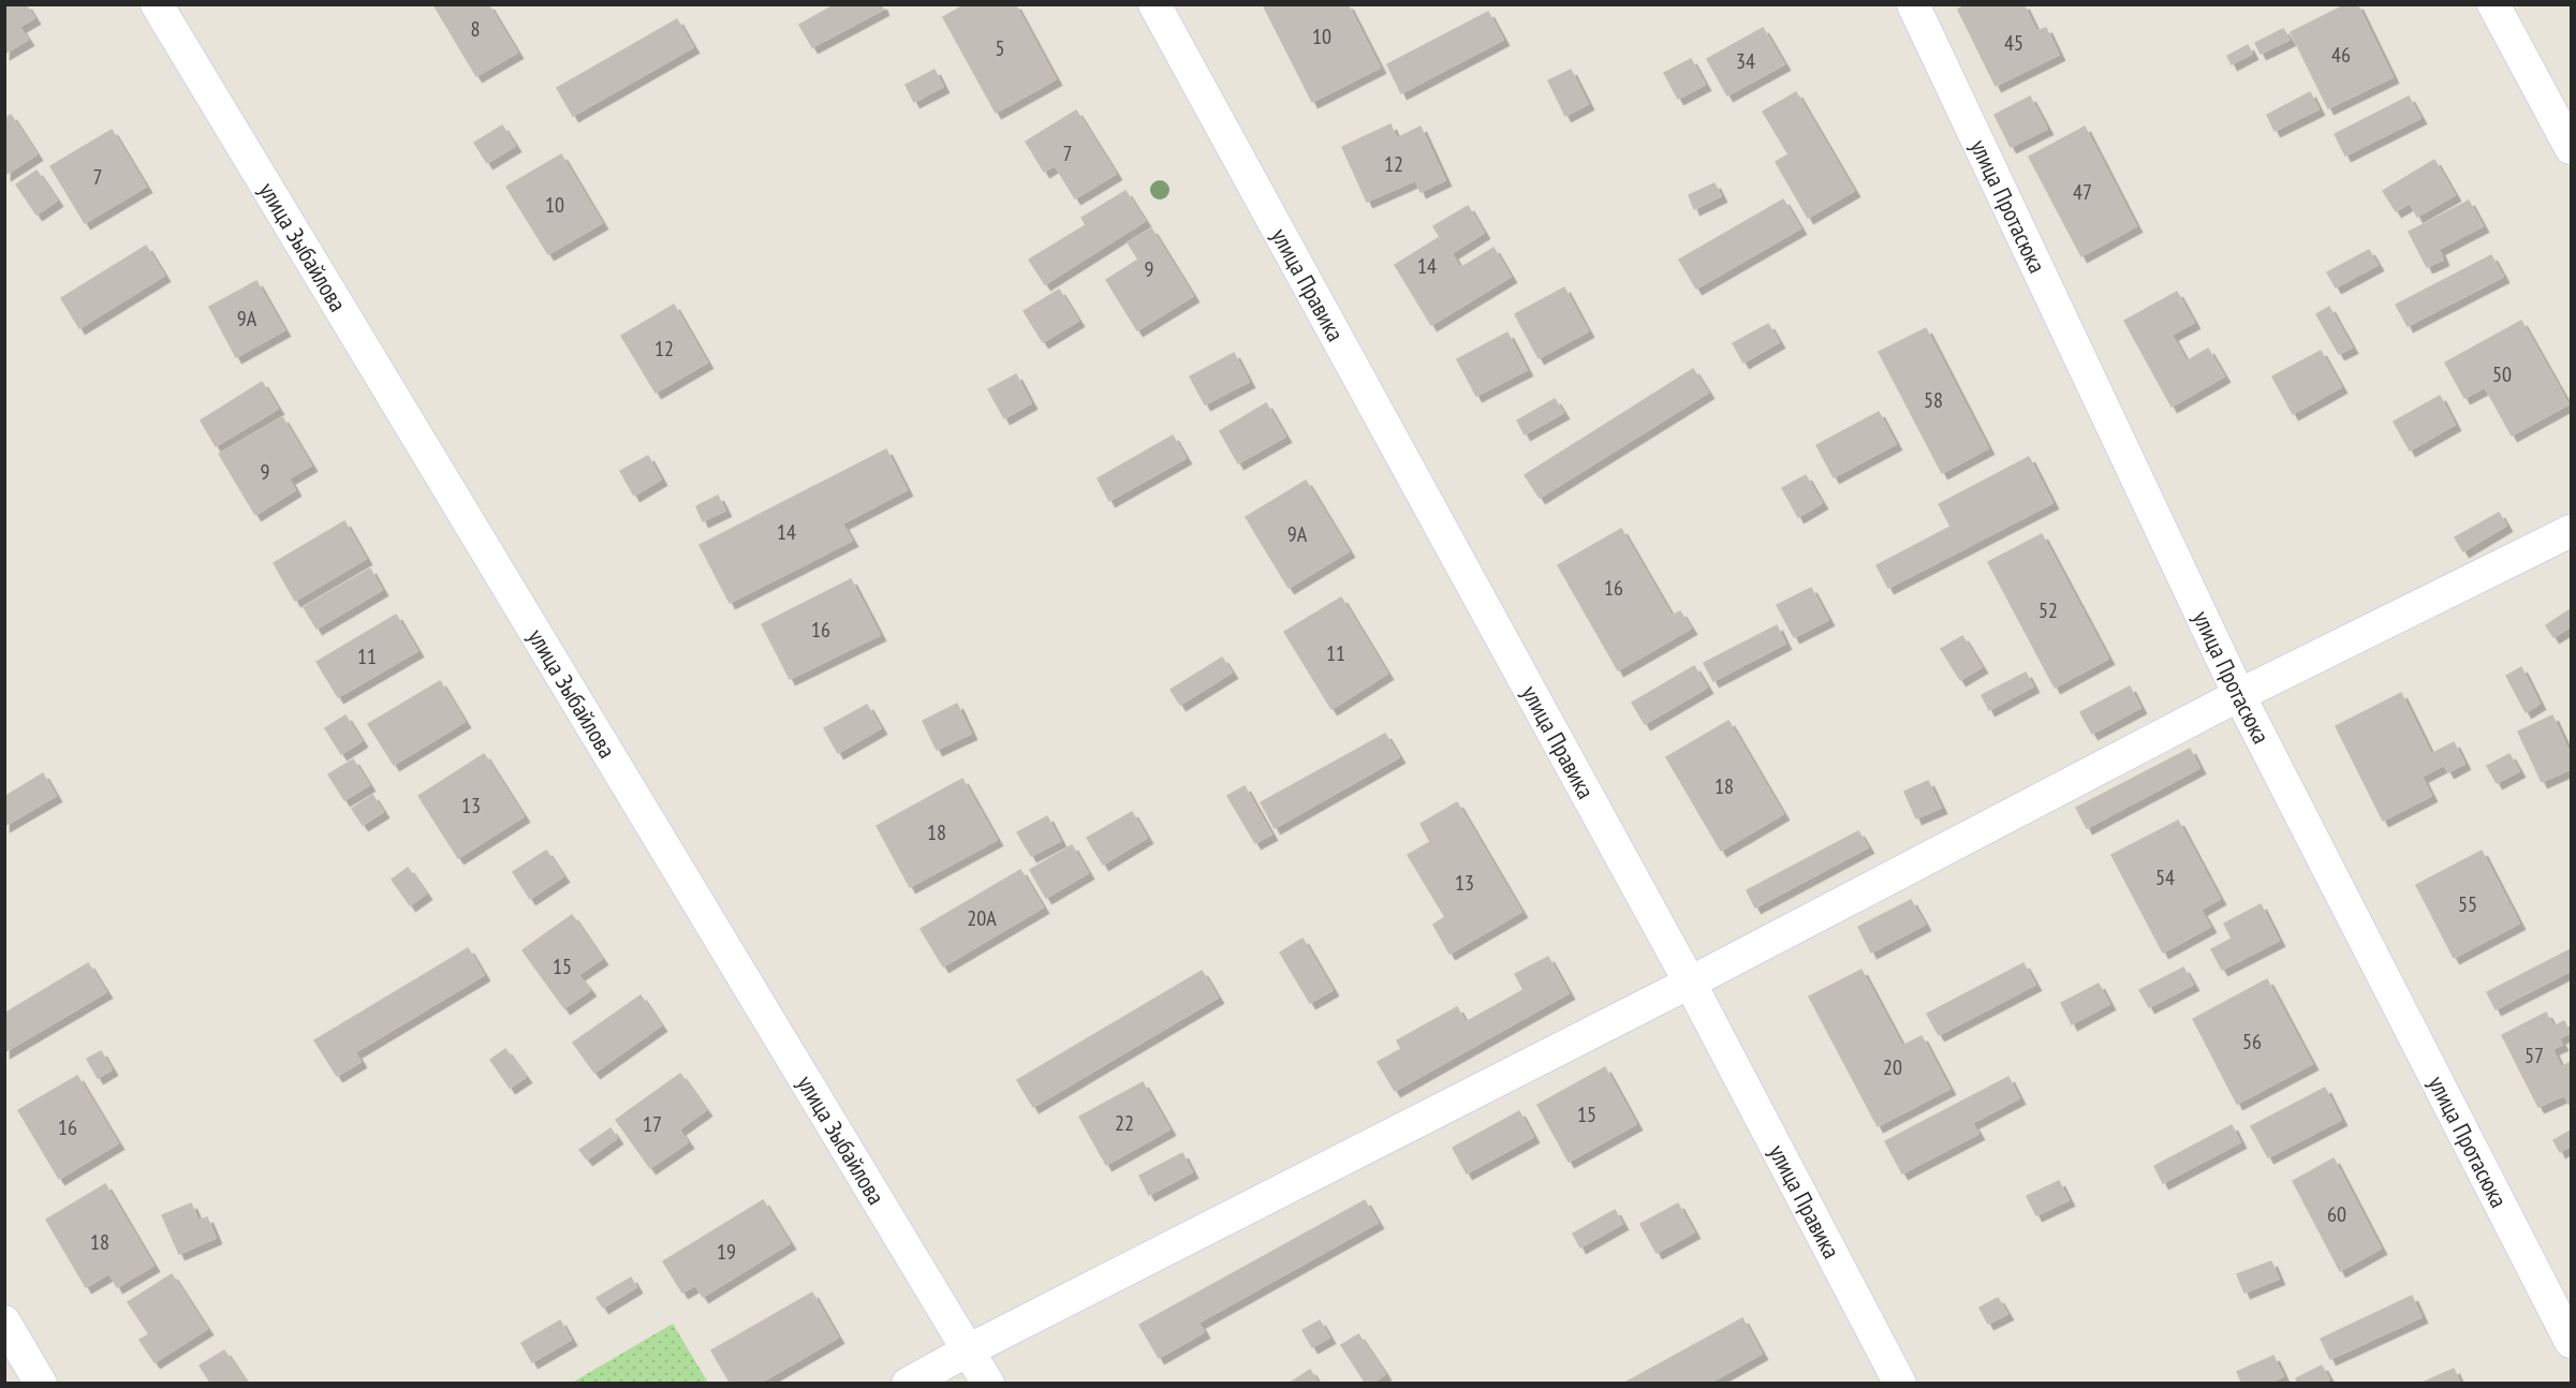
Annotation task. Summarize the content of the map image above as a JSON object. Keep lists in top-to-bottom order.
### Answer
{
  "streets": {
    "street": ["улица Протасюка", "улица Зыбайлова", "улица Правика"]
  },
  "house_numbers": [
    "8",
    "10",
    "45",
    "5",
    "46",
    "34",
    "7",
    "12",
    "7",
    "47",
    "10",
    "14",
    "9",
    "9А",
    "12",
    "50",
    "58",
    "9",
    "14",
    "9А",
    "16",
    "52",
    "16",
    "11",
    "11",
    "18",
    "13",
    "18",
    "54",
    "13",
    "55",
    "20А",
    "15",
    "56",
    "57",
    "20",
    "15",
    "22",
    "17",
    "16",
    "60",
    "18",
    "19"
  ]
}
